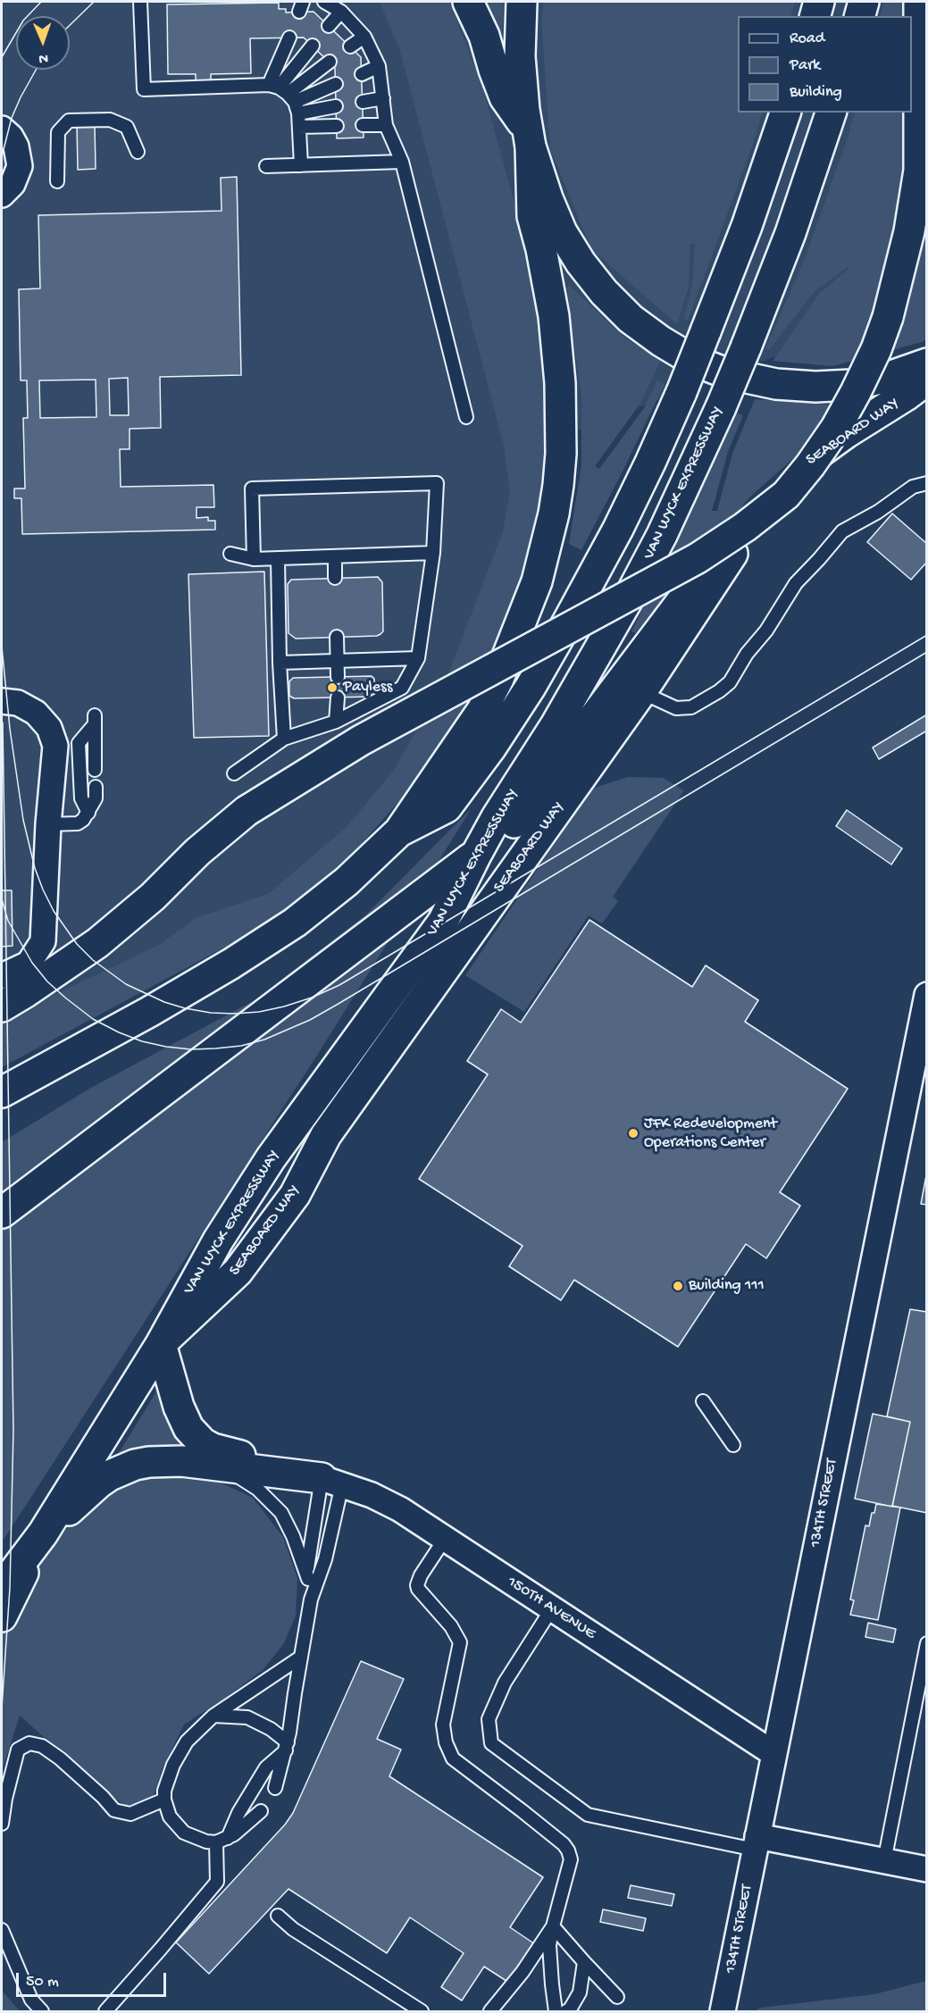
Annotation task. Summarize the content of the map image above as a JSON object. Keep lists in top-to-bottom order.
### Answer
{
  "streets": {
    "main road": ["SEABOARD WAY", "VAN WYCK EXPRESSWAY"],
    "street": ["134TH STREET", "150TH AVENUE"]
  },
  "crossings": [
    ["SEABOARD WAY", "VAN WYCK EXPRESSWAY"],
    ["134TH STREET", "150TH AVENUE"]
  ],
  "places": ["Payless", "JFK Redevelopment Operations Center", "Building 111"],
  "legend": ["Road", "Park", "Building"],
  "scale_bar": "50 m",
  "north": "bottom"
}
